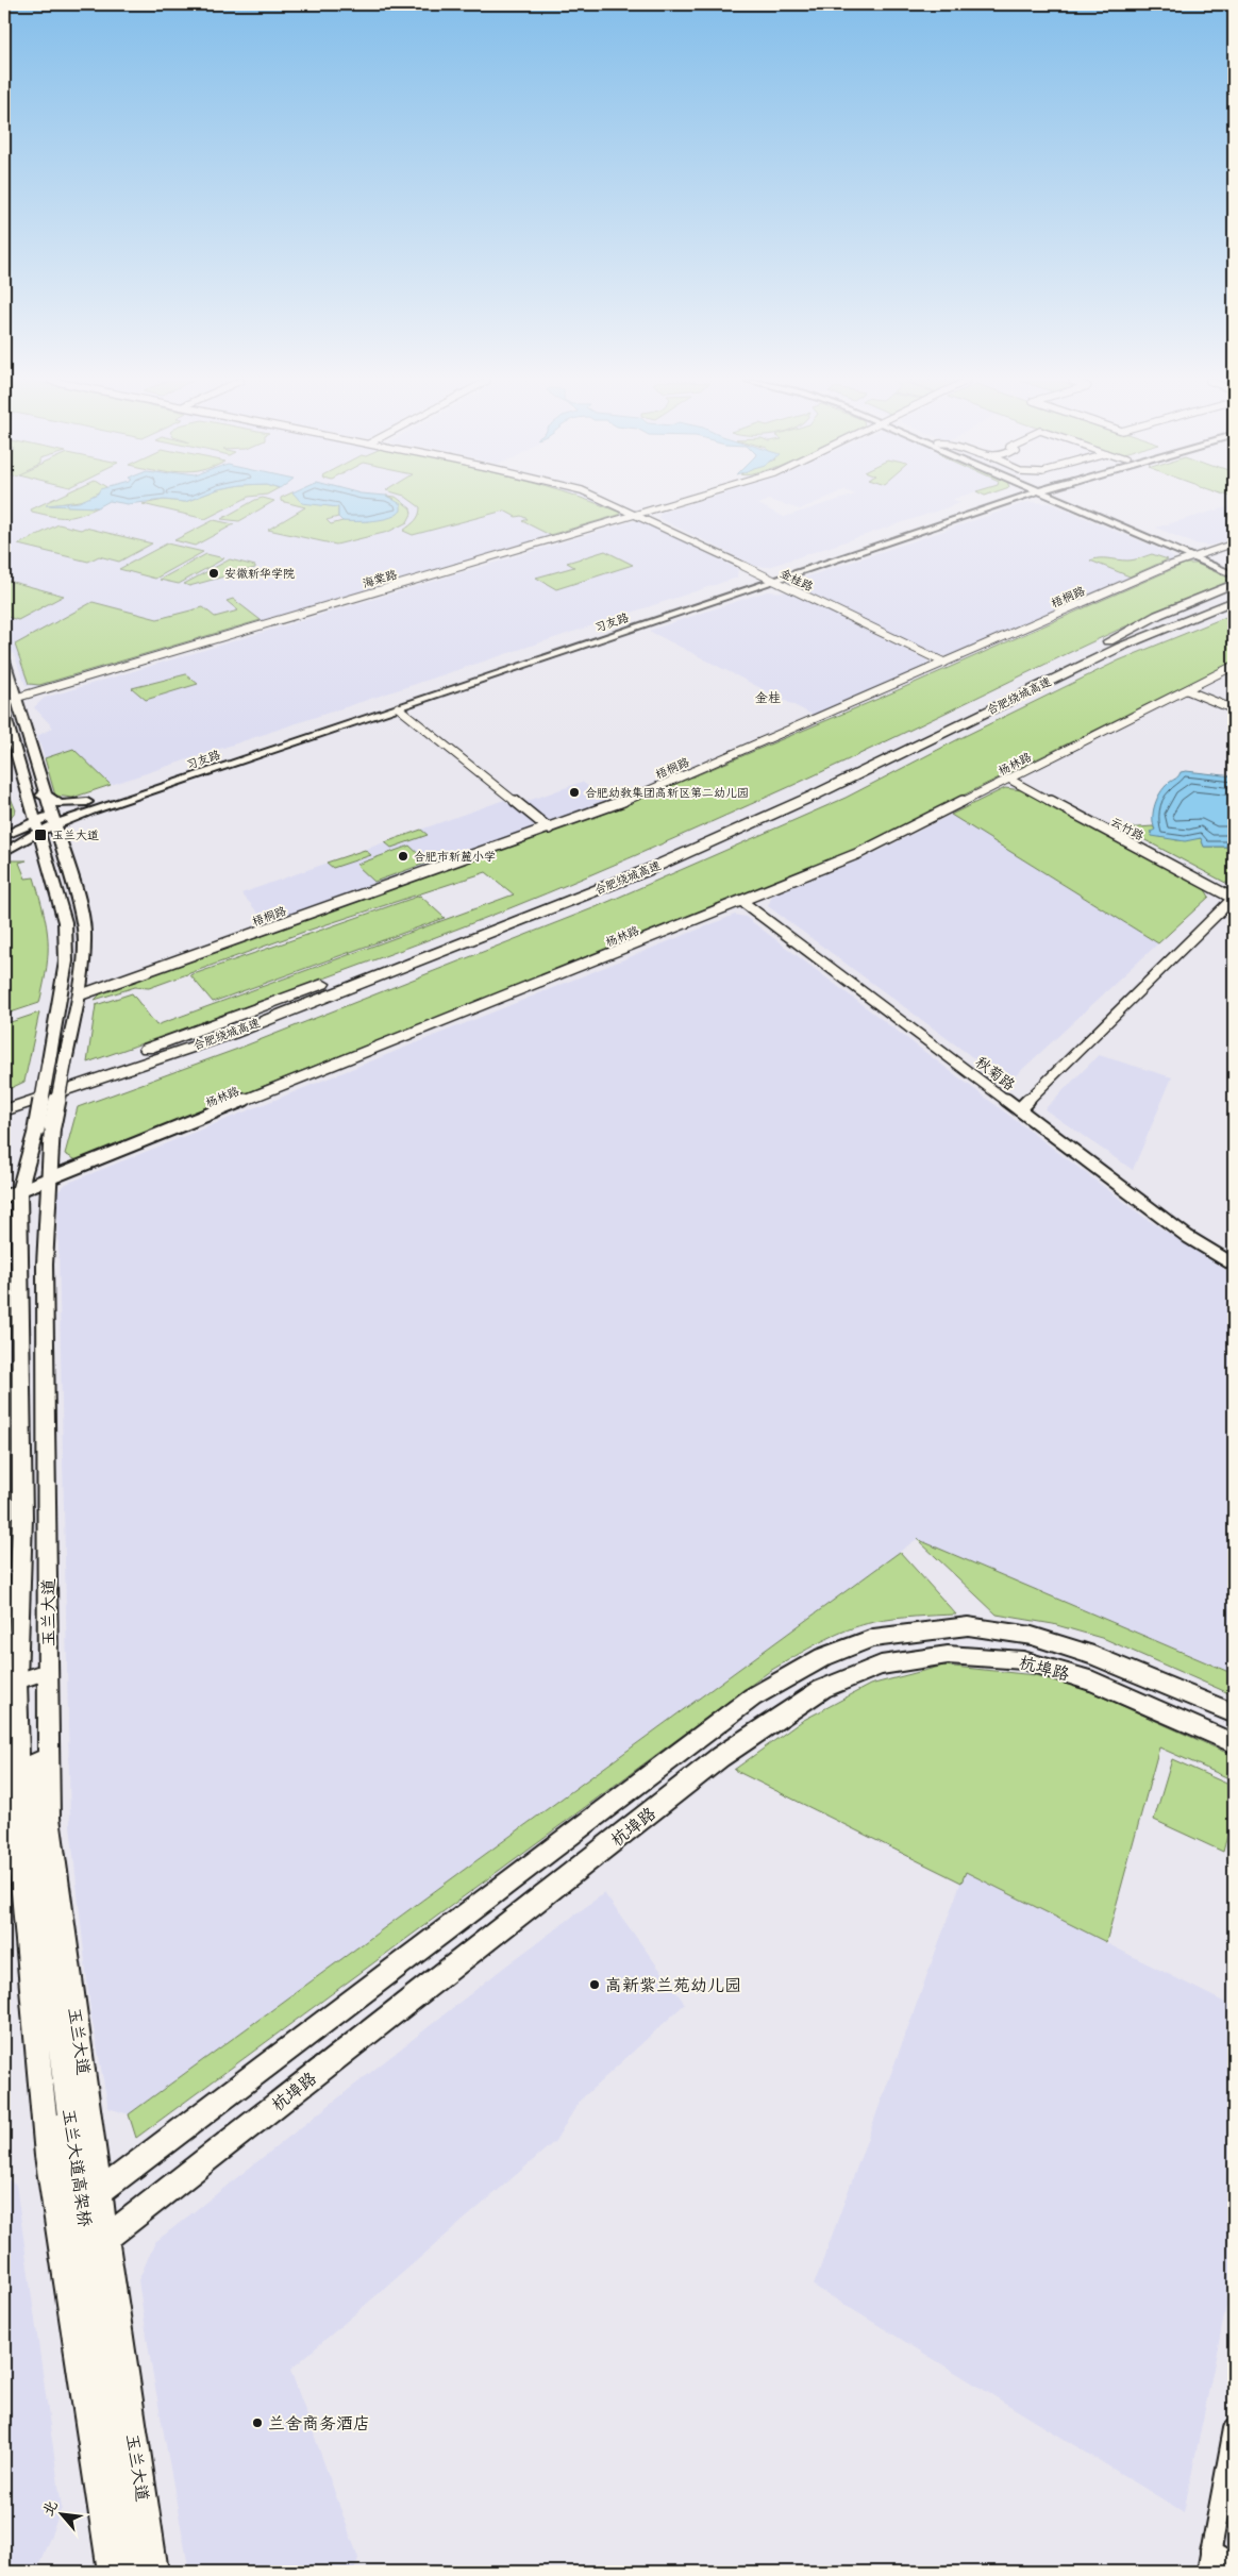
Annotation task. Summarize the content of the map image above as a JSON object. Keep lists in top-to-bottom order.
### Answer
{
  "streets": {
    "highway": ["合肥绕城高速"],
    "main road": [
      "习友路",
      "玉兰大道",
      "杭埠路",
      "玉兰大道高架桥"
    ],
    "street": [
      "海棠路",
      "金桂路",
      "梧桐路",
      "杨林路",
      "云竹路",
      "秋菊路"
    ]
  },
  "crossings": [
    ["海棠路", "金桂路"],
    ["海棠路", "玉兰大道"],
    ["金桂路", "梧桐路"],
    ["金桂路", "习友路"],
    ["梧桐路", "玉兰大道"],
    ["习友路", "玉兰大道"],
    ["杨林路", "云竹路"],
    ["杨林路", "秋菊路"],
    ["杨林路", "玉兰大道"],
    ["玉兰大道", "杭埠路"]
  ],
  "districts": ["金桂"],
  "places": {
    "other": [
      "安徽新华学院",
      "合肥幼教集团高新区第二幼儿园",
      "合肥市新麓小学",
      "高新紫兰苑幼儿园",
      "兰舍商务酒店"
    ],
    "transit": ["玉兰大道"]
  },
  "north": "top left"
}
